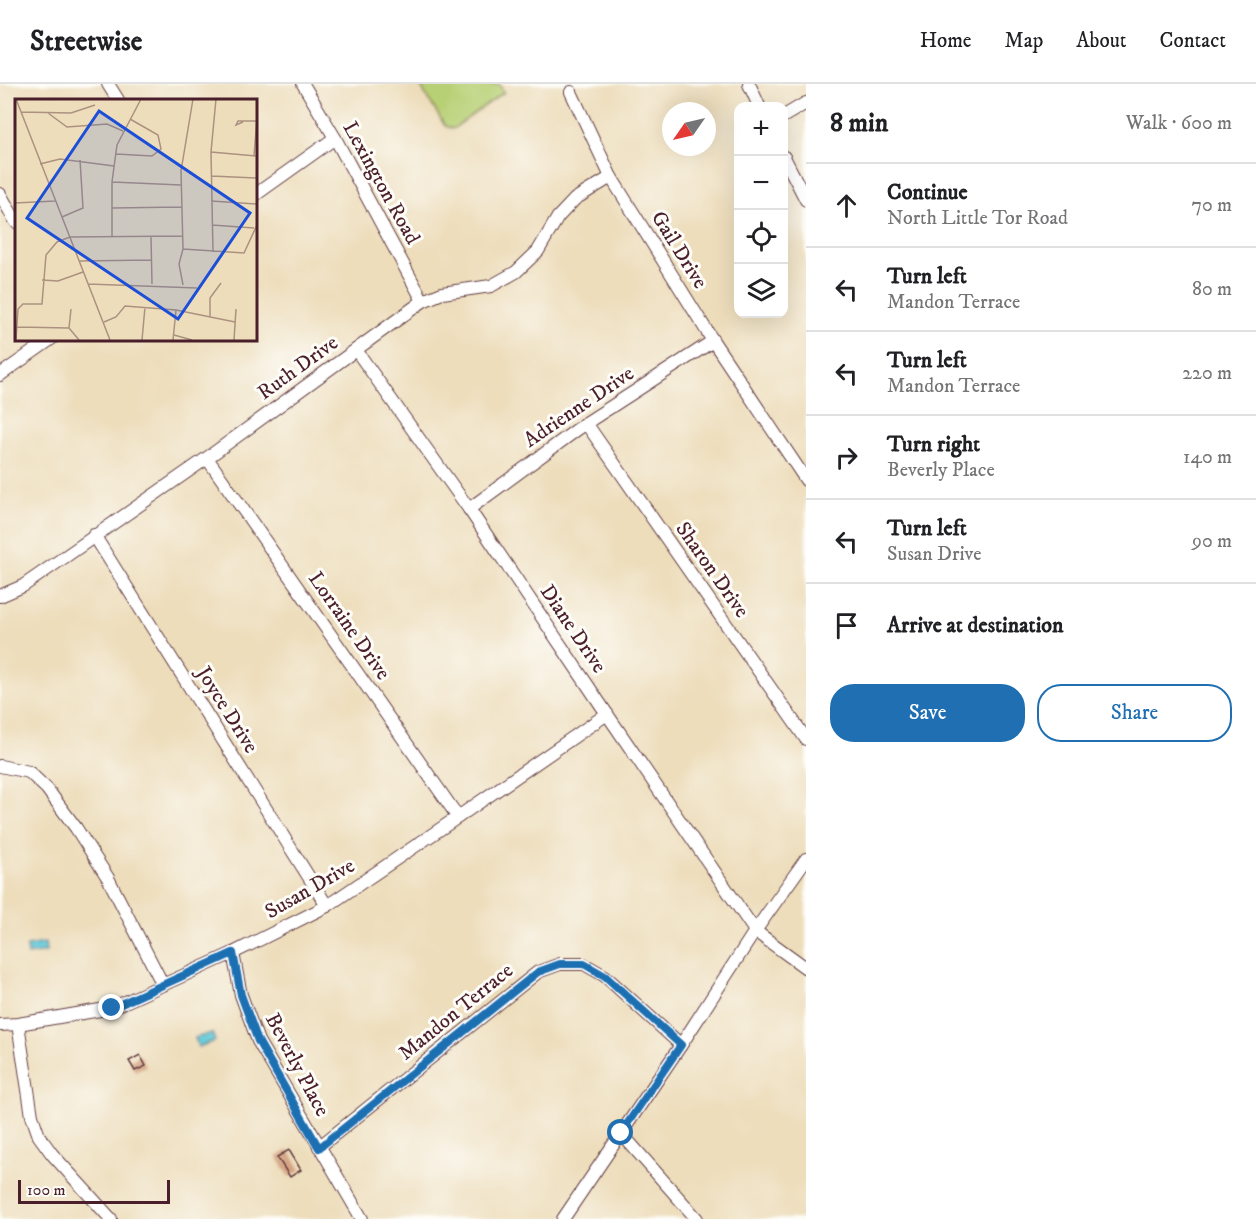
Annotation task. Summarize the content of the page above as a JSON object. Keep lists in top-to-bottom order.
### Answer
{
  "streets": {
    "street": [
      "Lexington Road",
      "Gail Drive",
      "Ruth Drive",
      "Adrienne Drive",
      "Sharon Drive",
      "Lorraine Drive",
      "Diane Drive",
      "Joyce Drive",
      "Susan Drive",
      "Mandon Terrace",
      "Beverly Place"
    ]
  },
  "crossings": [
    ["Lexington Road", "Ruth Drive"],
    ["Gail Drive", "Ruth Drive"],
    ["Gail Drive", "Adrienne Drive"],
    ["Ruth Drive", "Lorraine Drive"],
    ["Ruth Drive", "Diane Drive"],
    ["Ruth Drive", "Joyce Drive"],
    ["Adrienne Drive", "Sharon Drive"],
    ["Adrienne Drive", "Diane Drive"],
    ["Lorraine Drive", "Susan Drive"],
    ["Diane Drive", "Susan Drive"],
    ["Joyce Drive", "Susan Drive"],
    ["Susan Drive", "Beverly Place"],
    ["Mandon Terrace", "Beverly Place"]
  ],
  "scale_bar": "100 m",
  "north": "bottom left",
  "page": {
    "header": "Streetwise",
    "nav": [
      "Home",
      "Map",
      "About",
      "Contact"
    ],
    "heading": ["8 min", "Walk · 600 m"],
    "map_buttons": ["+", "−"],
    "list": [
      ["Continue", "North Little Tor Road", "70 m"],
      ["Turn left", "Mandon Terrace", "80 m"],
      ["Turn left", "Mandon Terrace", "220 m"],
      ["Turn right", "Beverly Place", "140 m"],
      ["Turn left", "Susan Drive", "90 m"],
      "Arrive at destination"
    ],
    "buttons": ["Save", "Share"],
    "scale": "100 m"
  }
}
